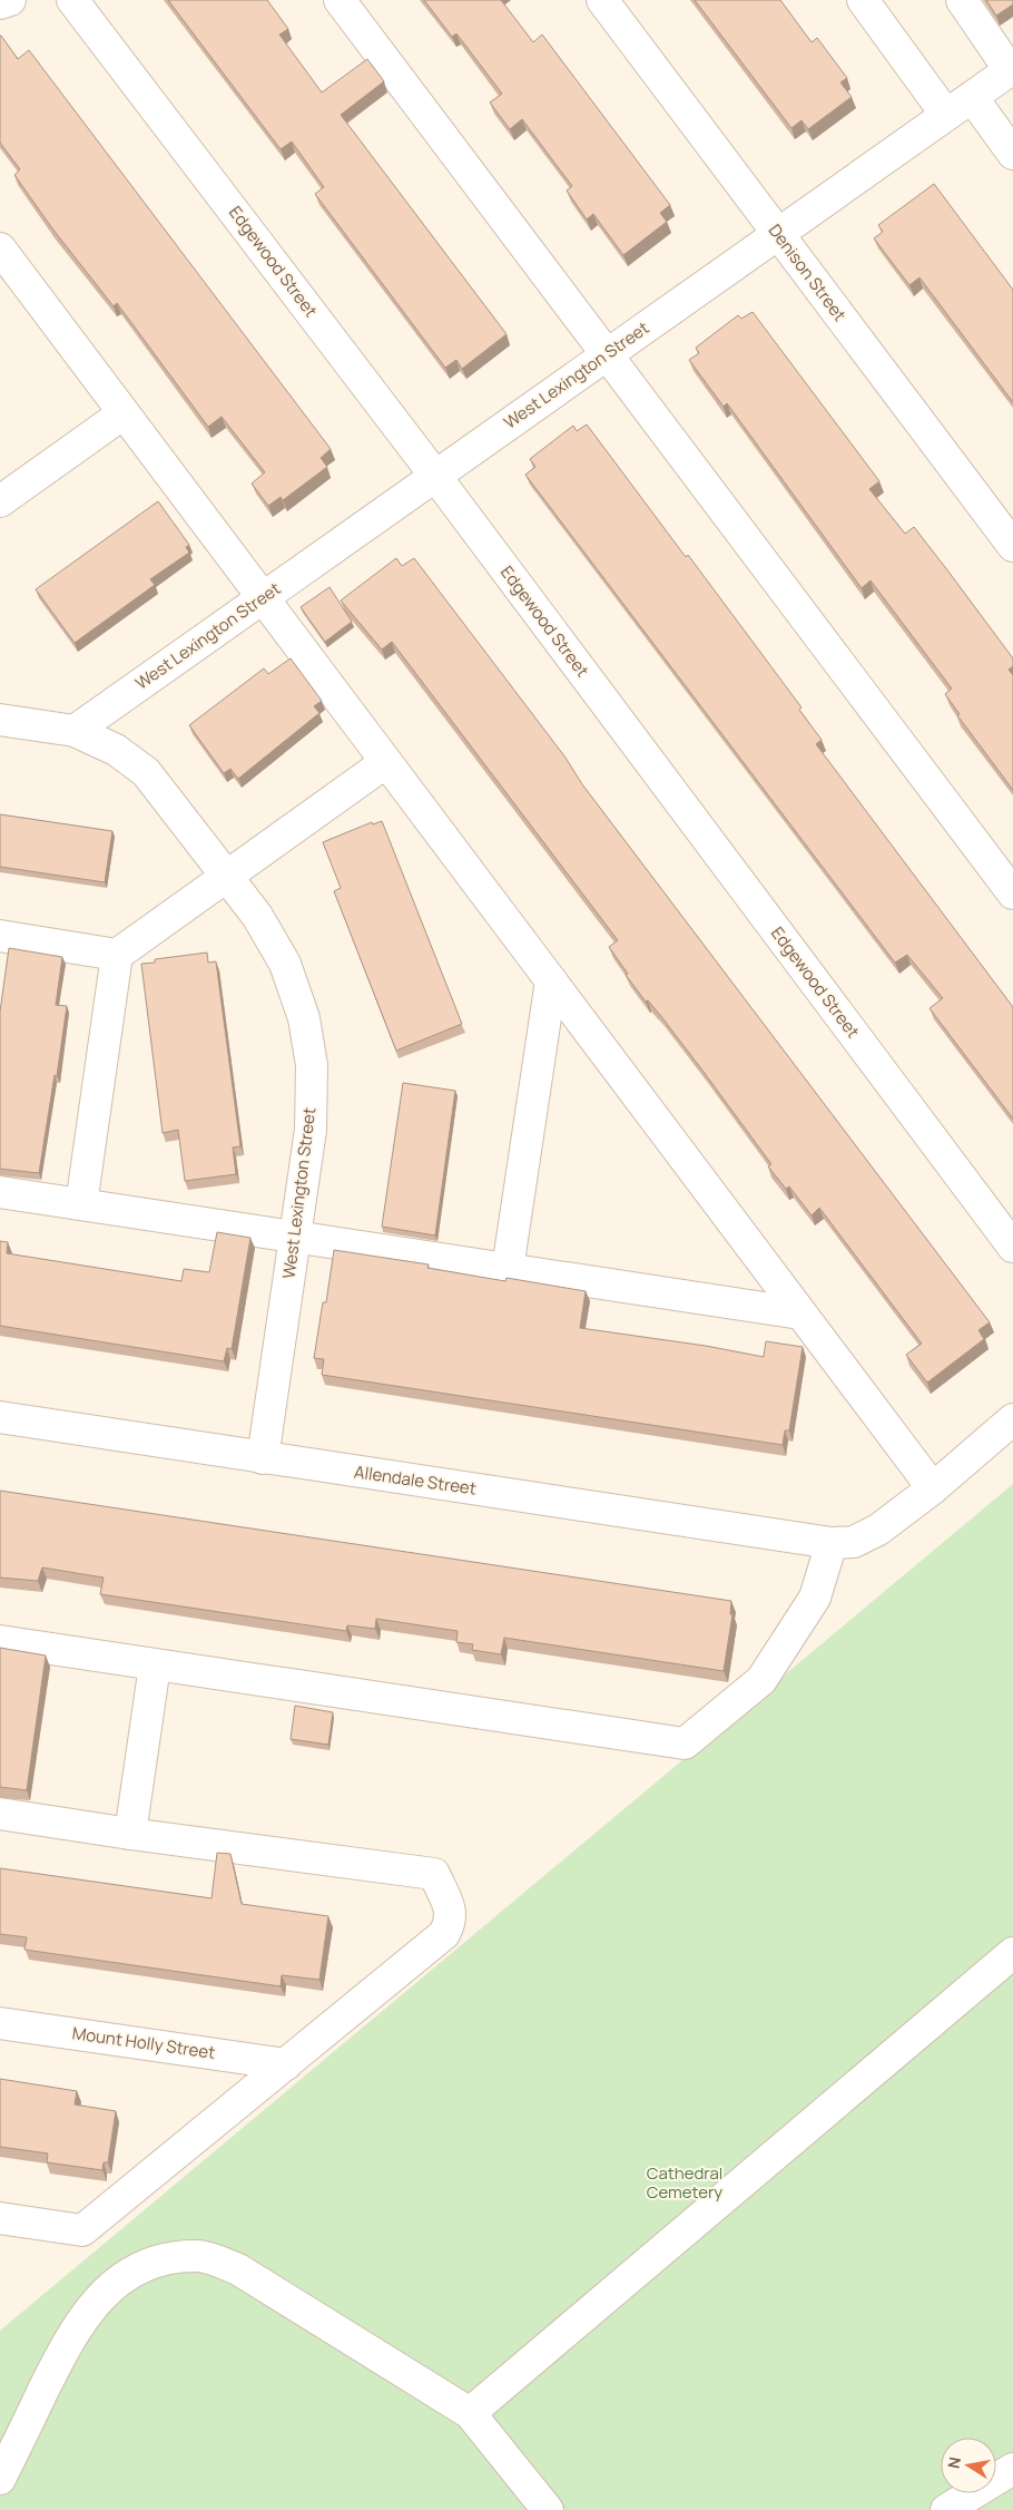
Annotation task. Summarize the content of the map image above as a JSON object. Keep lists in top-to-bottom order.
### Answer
{
  "streets": {
    "street": [
      "Edgewood Street",
      "Denison Street",
      "West Lexington Street",
      "Allendale Street",
      "Mount Holly Street"
    ]
  },
  "crossings": [
    ["Edgewood Street", "West Lexington Street"],
    ["Denison Street", "West Lexington Street"],
    ["West Lexington Street", "Allendale Street"]
  ],
  "parks": ["Cathedral Cemetery"],
  "north": "left"
}
